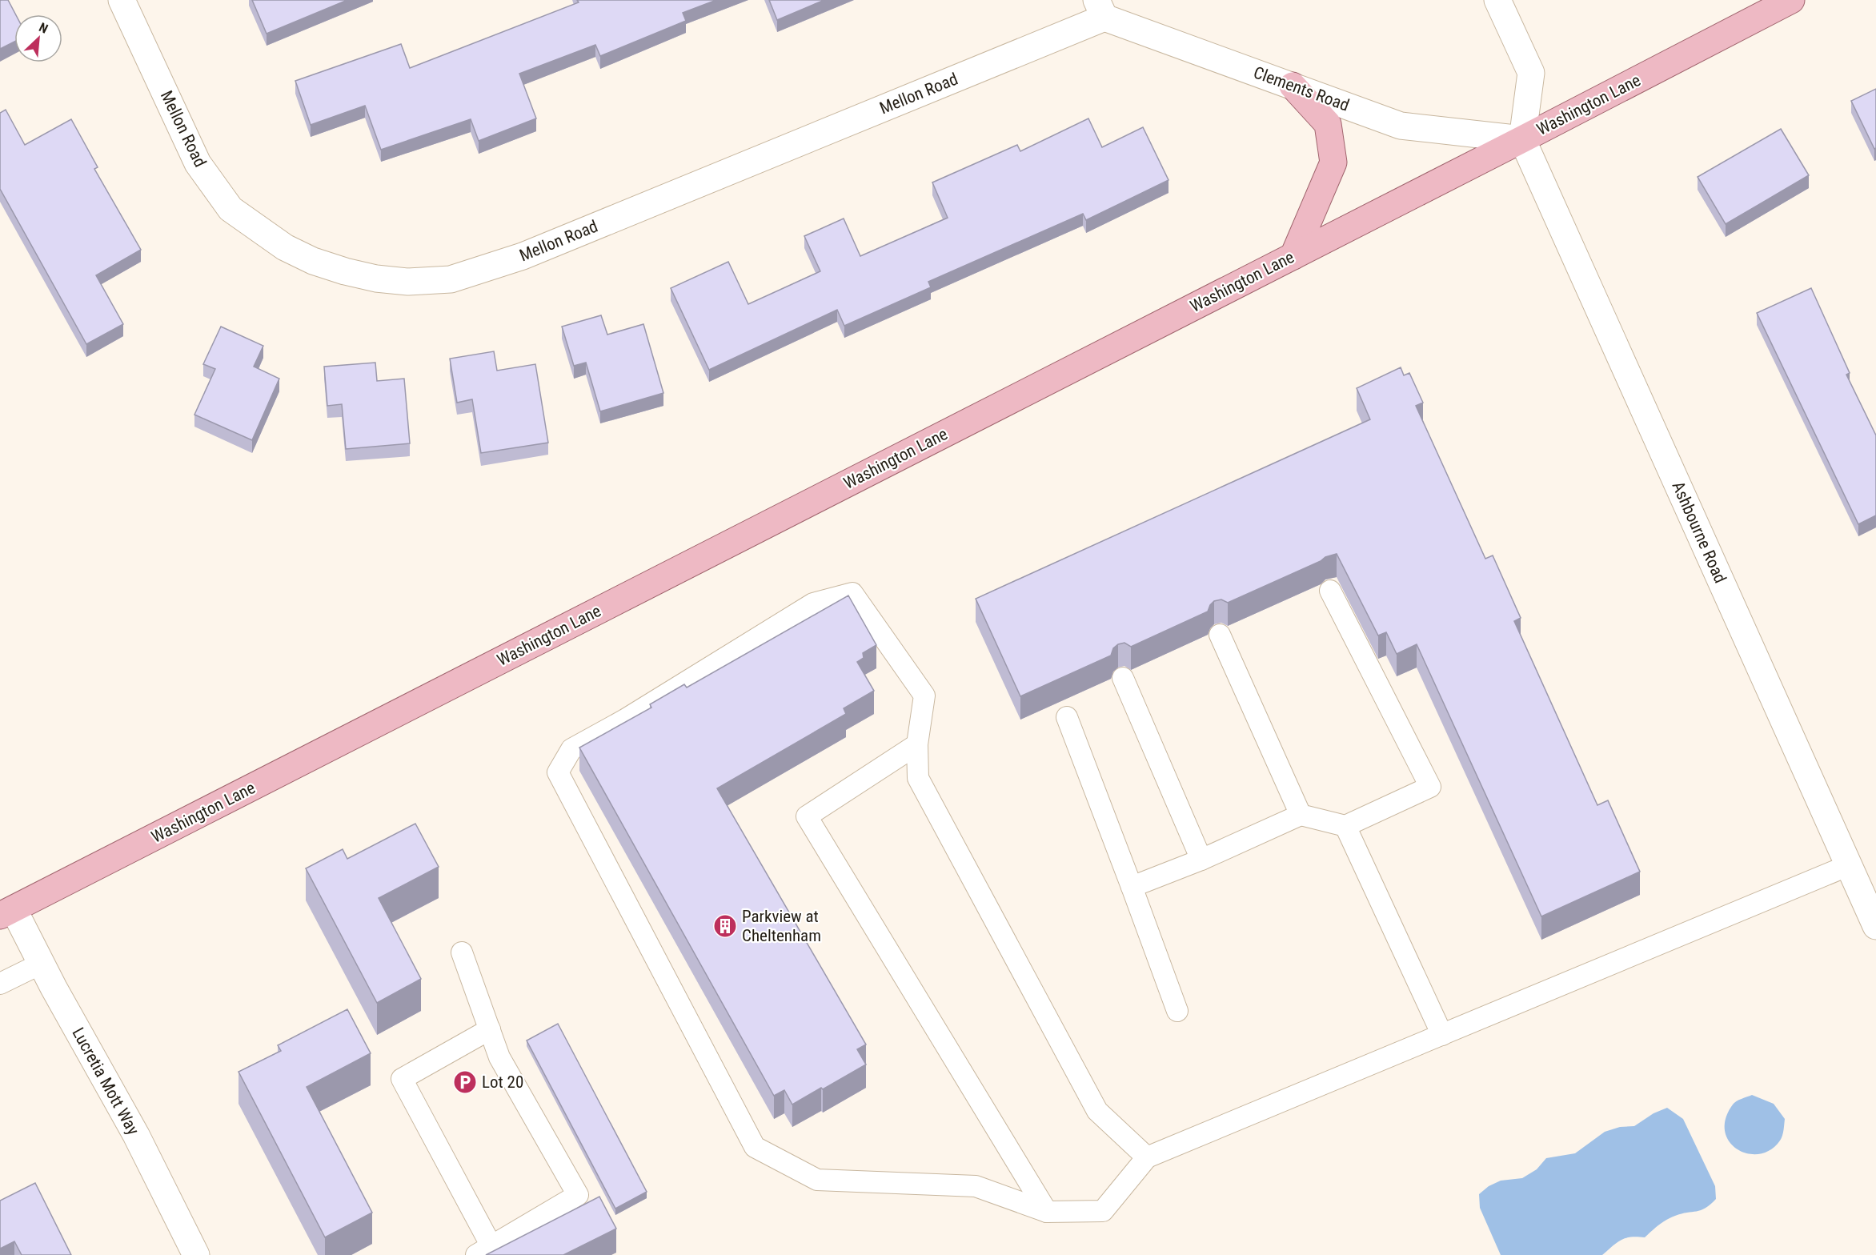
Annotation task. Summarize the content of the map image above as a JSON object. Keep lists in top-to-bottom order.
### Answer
{
  "streets": {
    "main road": ["Washington Lane"],
    "street": [
      "Clements Road",
      "Mellon Road",
      "Ashbourne Road",
      "Lucretia Mott Way"
    ]
  },
  "crossings": [
    ["Clements Road", "Mellon Road"],
    ["Clements Road", "Washington Lane"],
    ["Clements Road", "Ashbourne Road"],
    ["Washington Lane", "Ashbourne Road"],
    ["Washington Lane", "Lucretia Mott Way"]
  ],
  "places": {
    "building": ["Parkview at Cheltenham"],
    "parking": ["Lot 20"]
  },
  "north": "top right"
}
